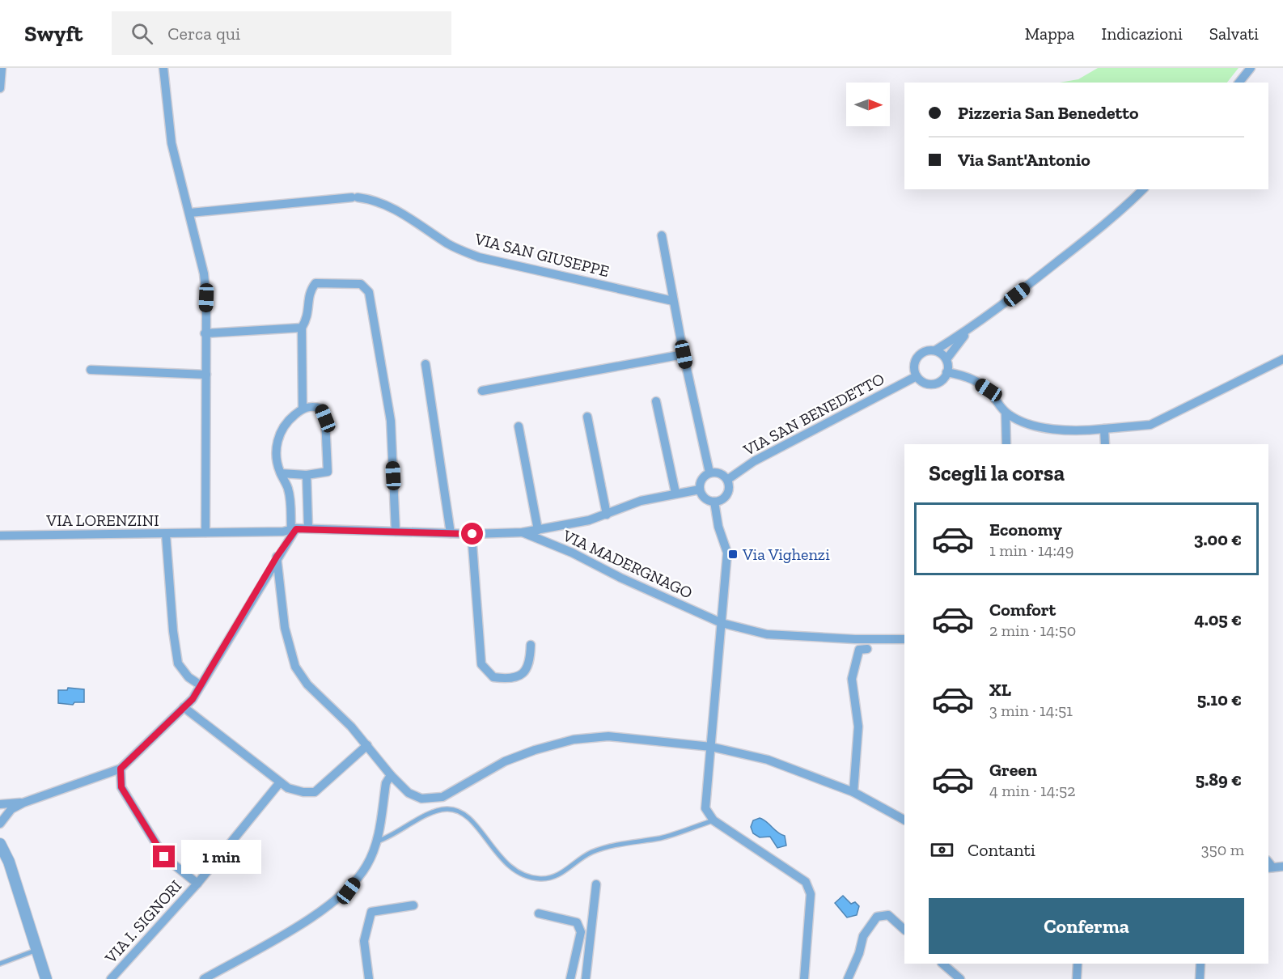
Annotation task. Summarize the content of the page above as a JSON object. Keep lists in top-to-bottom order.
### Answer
{
  "streets": {
    "street": [
      "VIA SAN GIUSEPPE",
      "VIA SAN BENEDETTO",
      "VIA LORENZINI",
      "VIA MADERGNAGO",
      "VIA I. SIGNORI"
    ]
  },
  "places": {
    "transit": ["Via Vighenzi"]
  },
  "north": "right",
  "page": {
    "header": "Swyft",
    "search": "Cerca qui",
    "nav": ["Mappa", "Indicazioni", "Salvati"],
    "banner": ["Pizzeria San Benedetto", "Via Sant'Antonio"],
    "heading": "Scegli la corsa",
    "list": [
      {
        "name": "Economy",
        "note": "1 min · 14:49",
        "value": "3.00 €"
      },
      {
        "name": "Comfort",
        "note": "2 min · 14:50",
        "value": "4.05 €"
      },
      {
        "name": "XL",
        "note": "3 min · 14:51",
        "value": "5.10 €"
      },
      {
        "name": "Green",
        "note": "4 min · 14:52",
        "value": "5.89 €"
      }
    ],
    "pay": ["Contanti", "350 m"],
    "bubble": "1 min",
    "buttons": "Conferma"
  }
}
